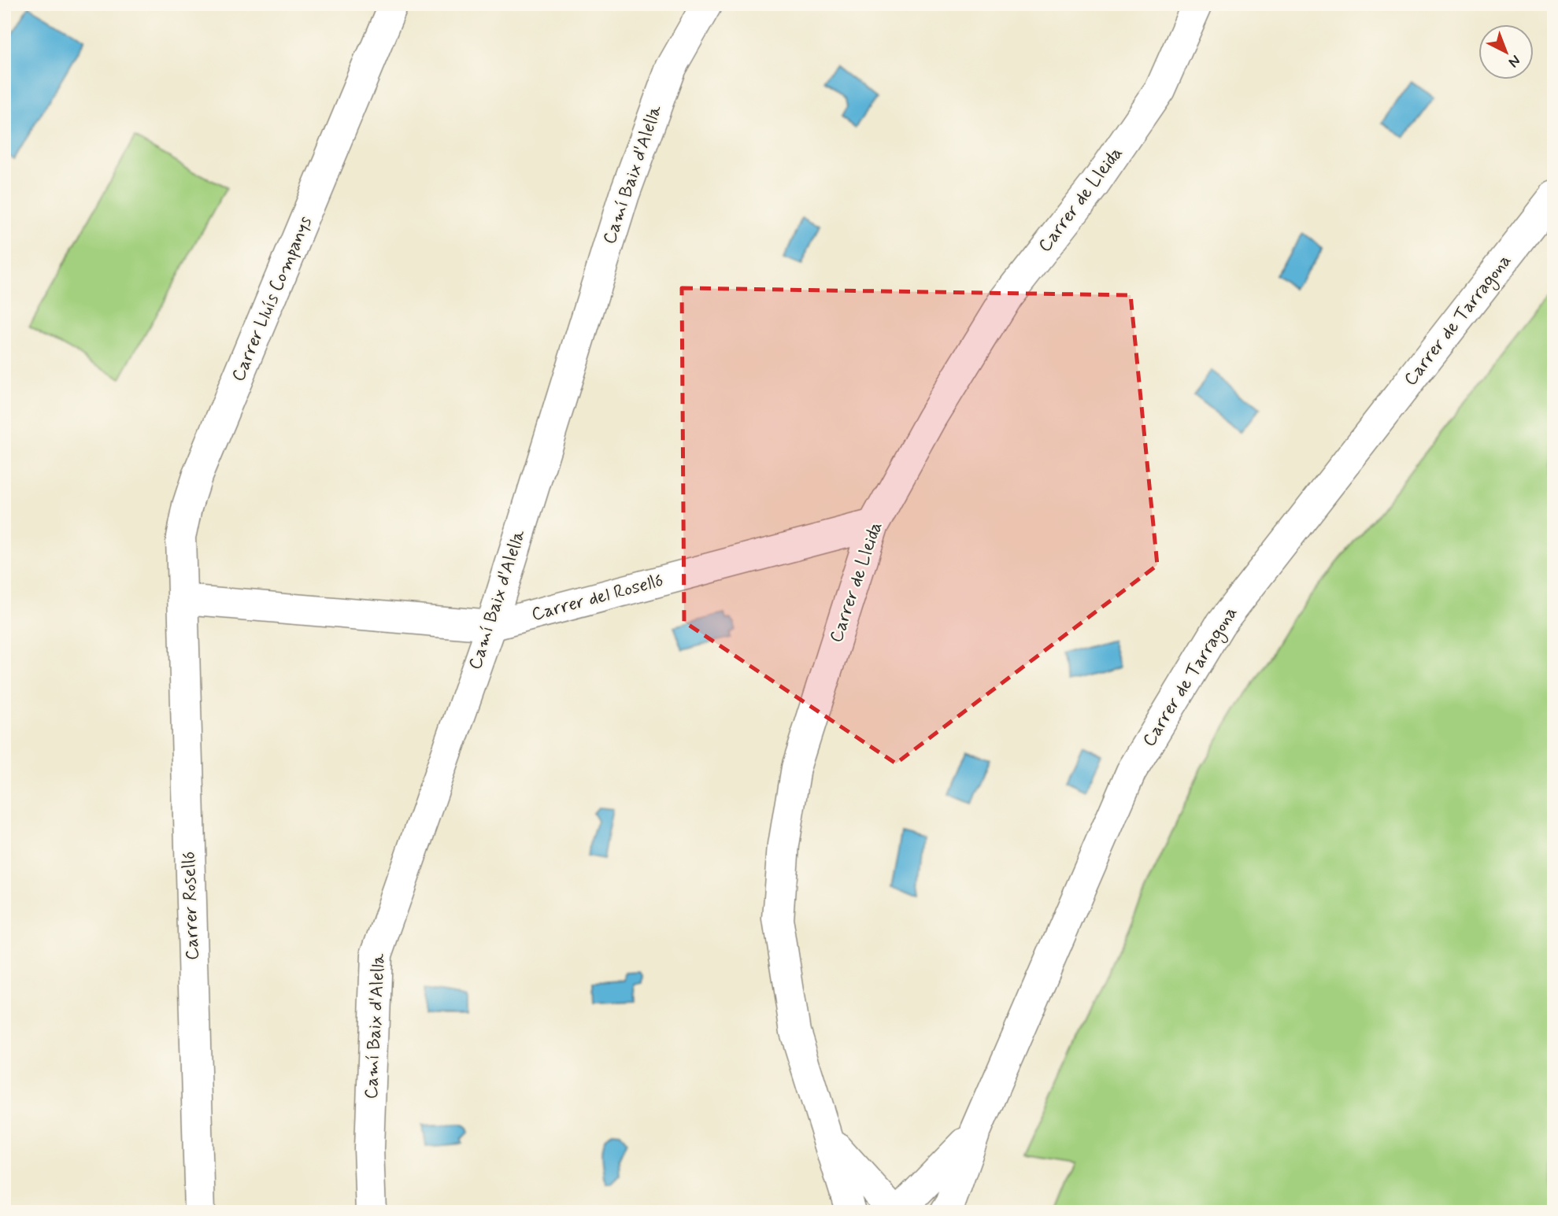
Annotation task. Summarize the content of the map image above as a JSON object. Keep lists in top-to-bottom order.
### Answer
{
  "streets": {
    "street": [
      "Camí Baix d'Alella",
      "Carrer de Lleida",
      "Carrer Lluís Companys",
      "Carrer de Tarragona",
      "Carrer del Roselló",
      "Carrer Roselló"
    ]
  },
  "crossings": [
    ["Camí Baix d'Alella", "Carrer del Roselló"],
    ["Carrer de Lleida", "Carrer de Tarragona"],
    ["Carrer de Lleida", "Carrer del Roselló"],
    ["Carrer Lluís Companys", "Carrer del Roselló"],
    ["Carrer Lluís Companys", "Carrer Roselló"],
    ["Carrer del Roselló", "Carrer Roselló"]
  ],
  "north": "bottom right"
}
